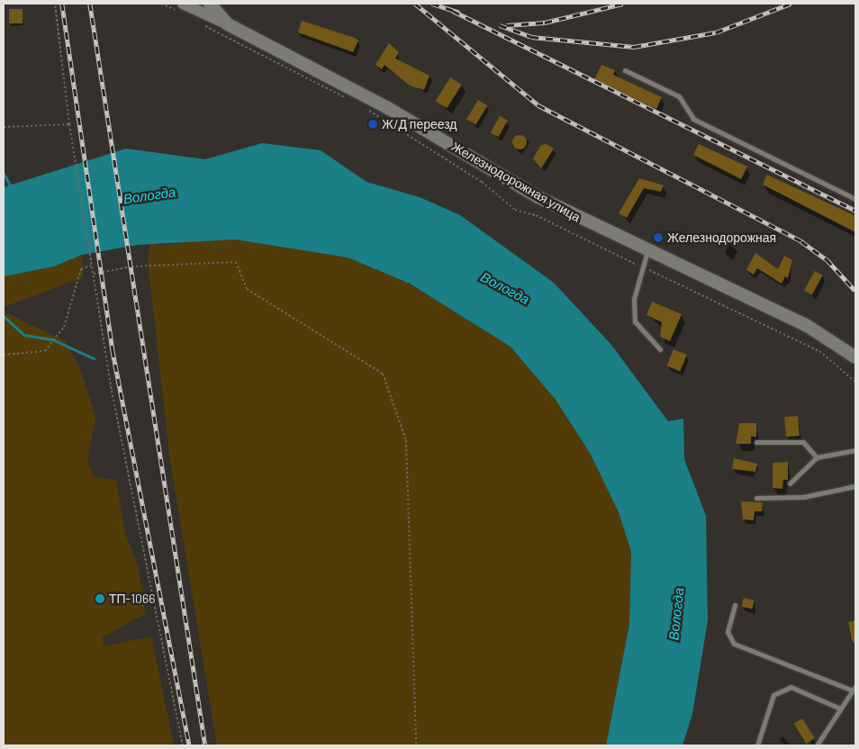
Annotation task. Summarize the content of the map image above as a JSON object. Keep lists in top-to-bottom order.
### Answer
{
  "streets": {
    "main road": ["Железнодорожная улица"]
  },
  "water": ["Вологда"],
  "places": ["Ж/Д переезд", "Железнодорожная", "ТП-1066"]
}
